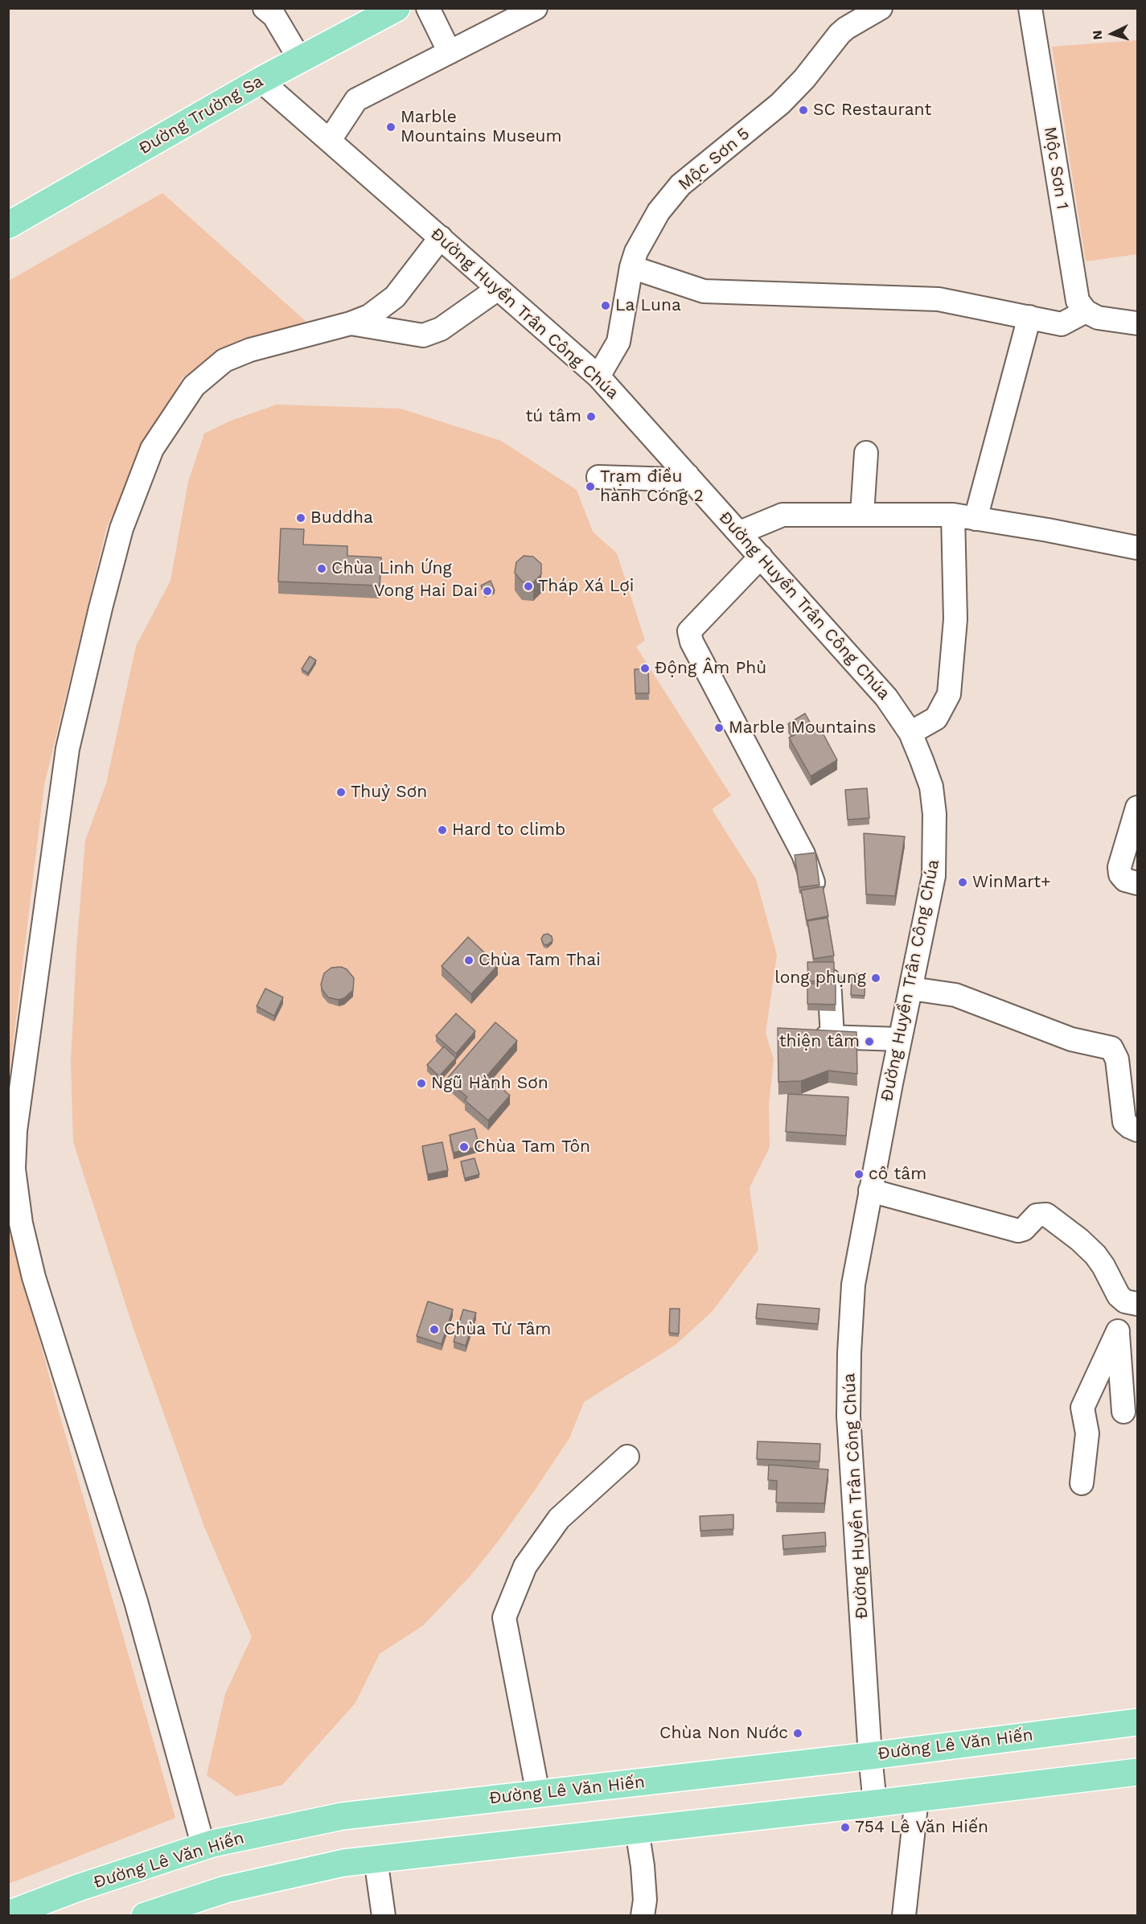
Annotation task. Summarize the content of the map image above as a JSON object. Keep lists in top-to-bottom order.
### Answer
{
  "streets": {
    "main road": ["Đường Trường Sa", "Đường Lê Văn Hiến"],
    "street": ["Mộc Sơn 5", "Mộc Sơn 1", "Đường Huyền Trân Công Chúa"]
  },
  "crossings": [
    ["Đường Trường Sa", "Đường Huyền Trân Công Chúa"],
    ["Mộc Sơn 5", "Đường Huyền Trân Công Chúa"],
    ["Đường Huyền Trân Công Chúa", "Đường Lê Văn Hiến"]
  ],
  "places": [
    "SC Restaurant",
    "Marble Mountains Museum",
    "La Luna",
    "tú tâm",
    "Trạm điều hành Cóng 2",
    "Buddha",
    "Chùa Linh Ứng",
    "Tháp Xá Lợi",
    "Vong Hai Dai",
    "Động Âm Phủ",
    "Marble Mountains",
    "Thuỷ Sơn",
    "Hard to climb",
    "WinMart+",
    "Chùa Tam Thai",
    "long phụng",
    "thiện tâm",
    "Ngũ Hành Sơn",
    "Chùa Tam Tôn",
    "cô tâm",
    "Chùa Từ Tâm",
    "Chùa Non Nước",
    "754 Lê Văn Hiến"
  ],
  "north": "left"
}
